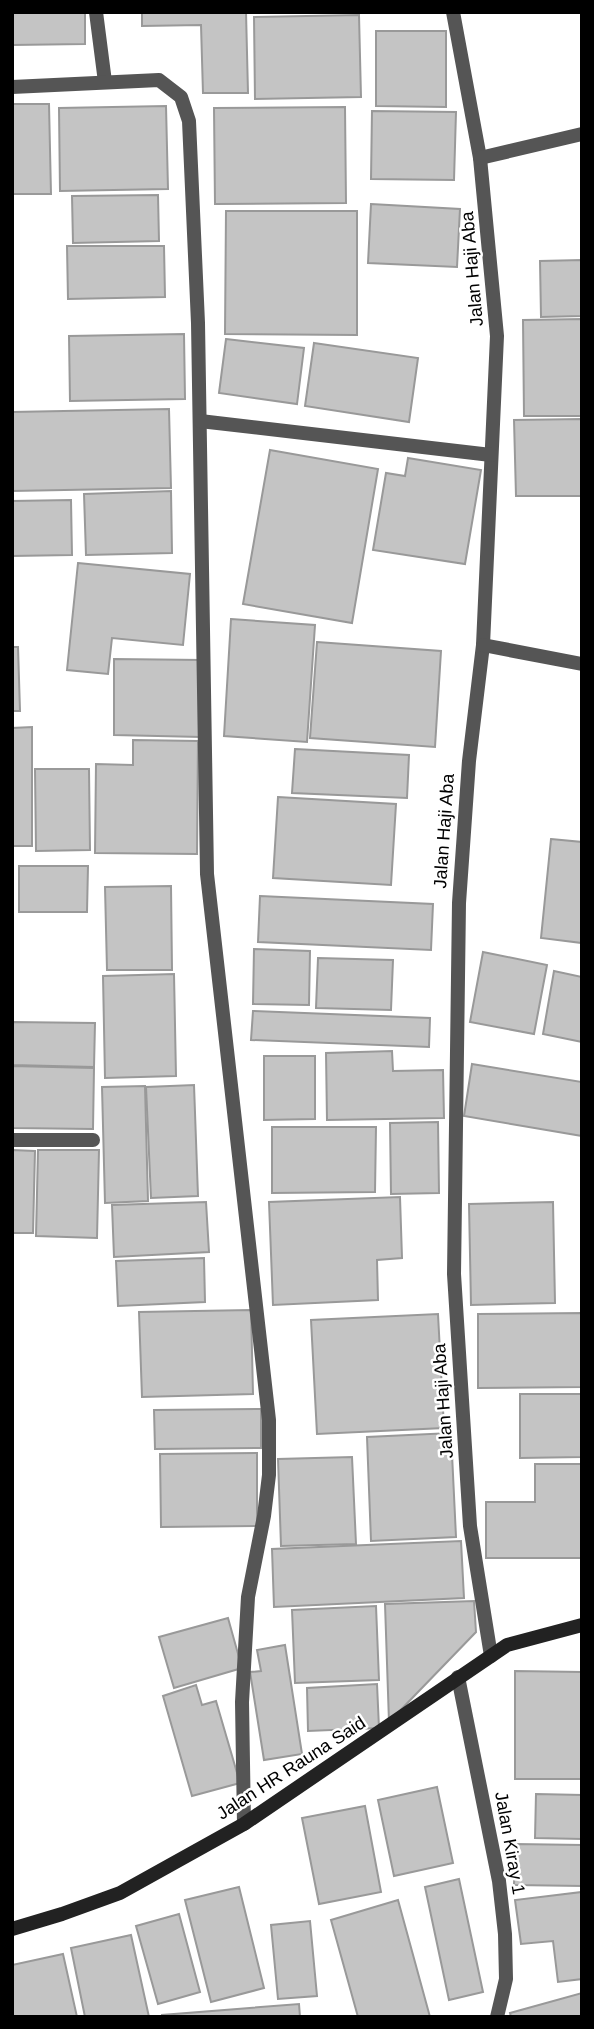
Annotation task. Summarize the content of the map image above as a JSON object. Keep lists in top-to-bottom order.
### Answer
{
  "streets": {
    "main road": ["Jalan HR Rauna Said"],
    "street": ["Jalan Haji Aba", "Jalan Kiray 1"]
  },
  "crossings": [
    ["Jalan Haji Aba", "Jalan HR Rauna Said"],
    ["Jalan HR Rauna Said", "Jalan Kiray 1"]
  ]
}
